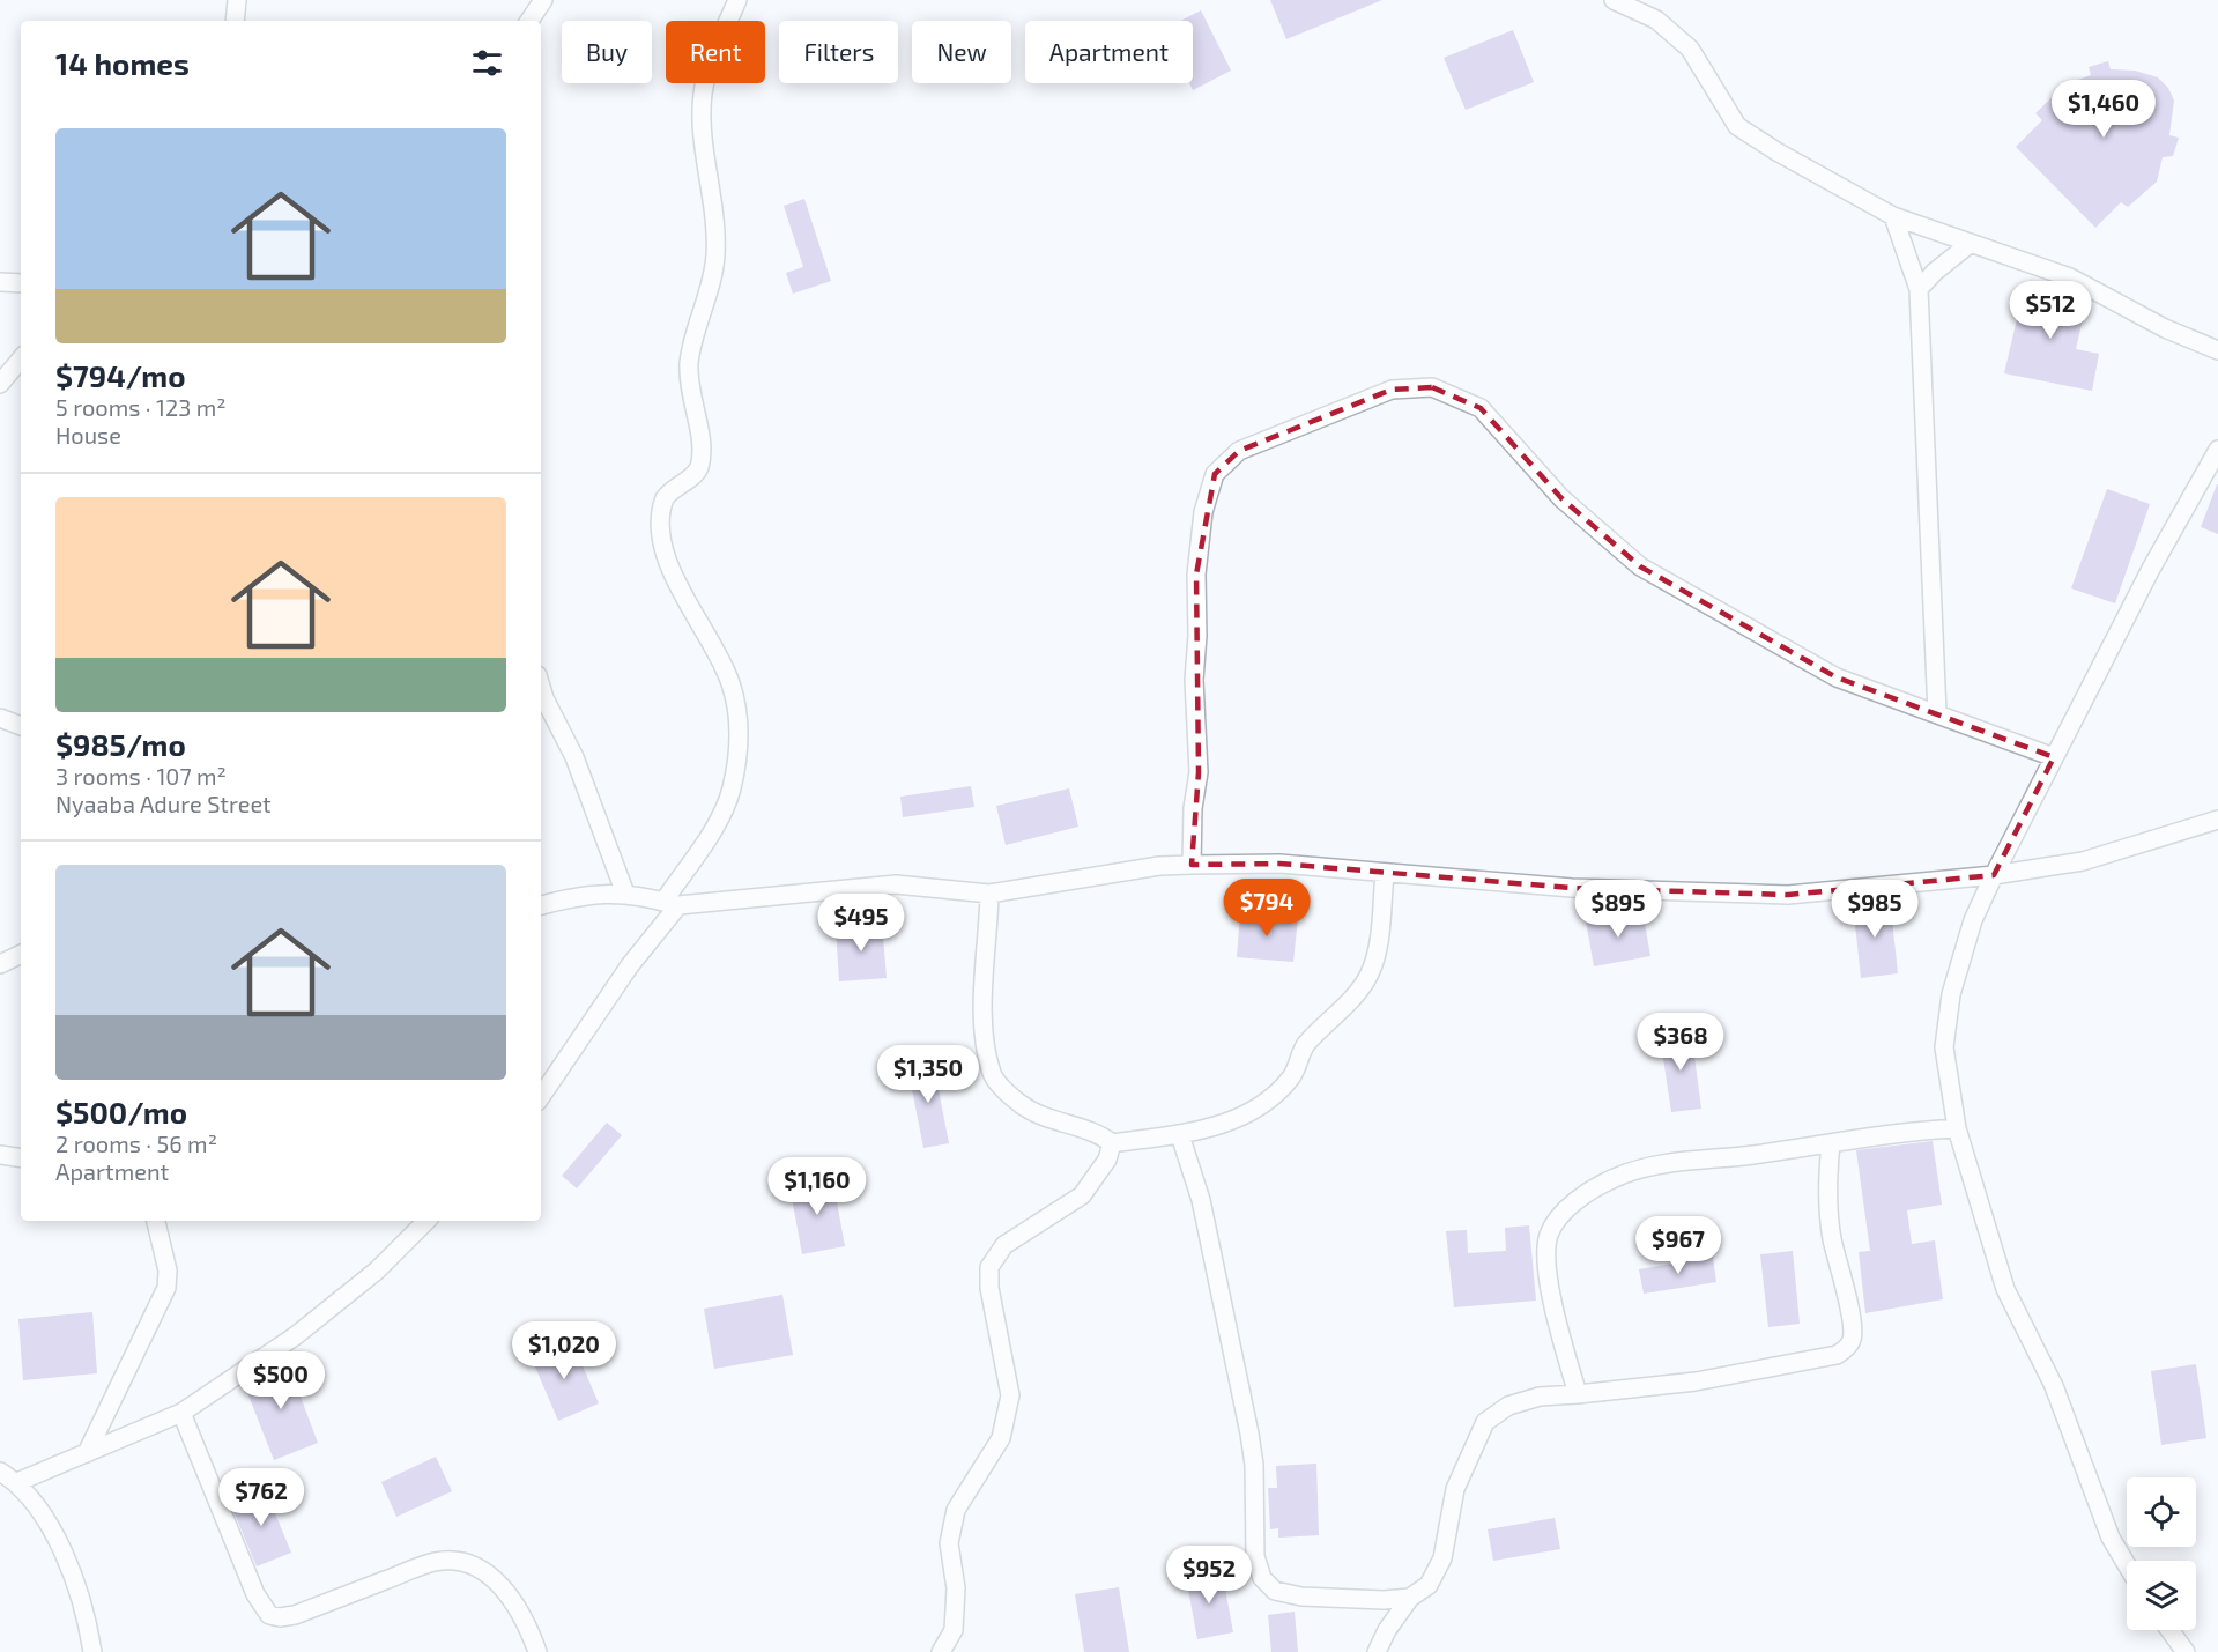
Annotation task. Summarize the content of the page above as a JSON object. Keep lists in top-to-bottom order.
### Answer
{
  "page": {
    "chip": [
      "Buy",
      "Rent",
      "Filters",
      "New",
      "Apartment"
    ],
    "heading": "14 homes",
    "price": [
      "$1,460",
      "$512",
      "$794",
      "$895",
      "$985",
      "$495",
      "$368",
      "$1,350",
      "$1,160",
      "$967",
      "$1,020",
      "$500",
      "$762",
      "$952"
    ],
    "list": [
      {
        "name": "$794/mo",
        "note": "5 rooms · 123 m² · House"
      },
      {
        "name": "$985/mo",
        "note": "3 rooms · 107 m² · Nyaaba Adure Street"
      },
      {
        "name": "$500/mo",
        "note": "2 rooms · 56 m² · Apartment"
      }
    ]
  }
}
